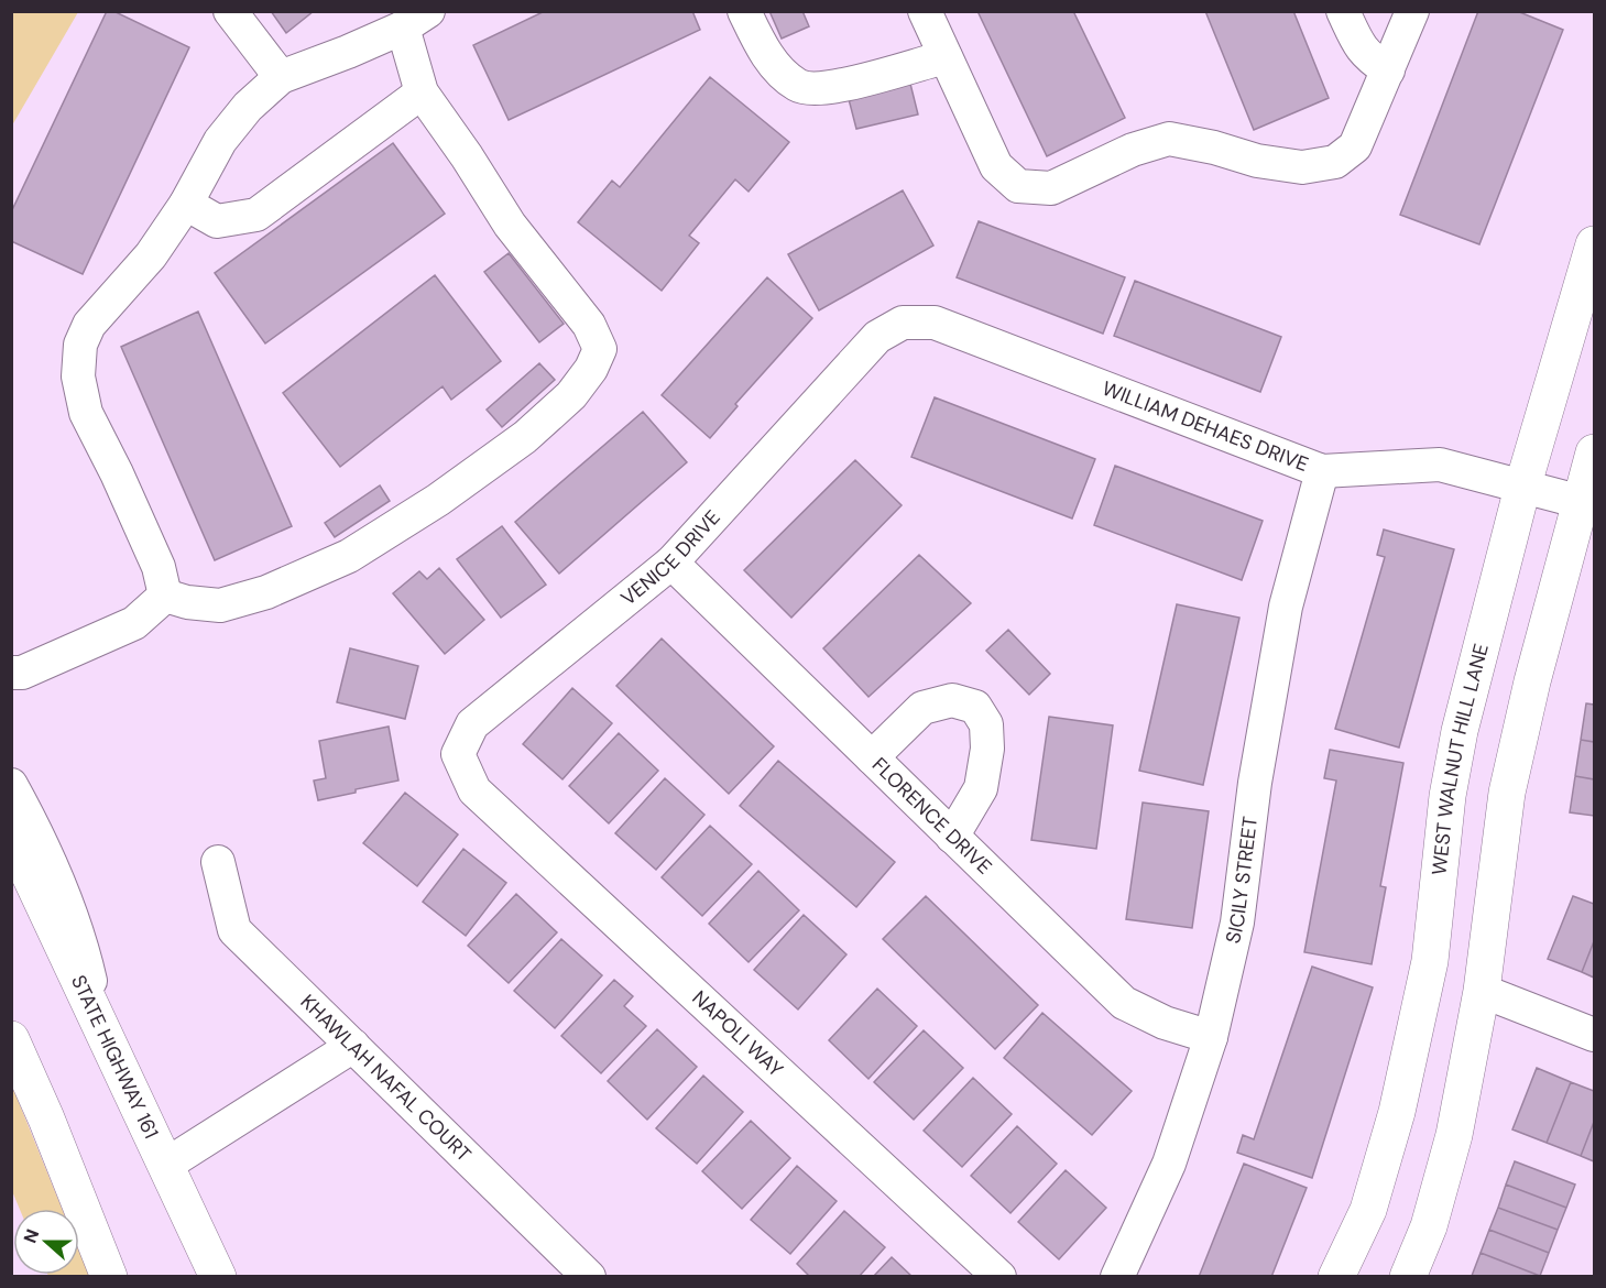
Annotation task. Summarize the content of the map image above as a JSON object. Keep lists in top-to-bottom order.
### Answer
{
  "streets": {
    "main road": ["WEST WALNUT HILL LANE", "STATE HIGHWAY 161"],
    "street": [
      "WILLIAM DEHAES DRIVE",
      "VENICE DRIVE",
      "FLORENCE DRIVE",
      "SICILY STREET",
      "NAPOLI WAY",
      "KHAWLAH NAFAL COURT"
    ]
  },
  "crossings": [
    ["WILLIAM DEHAES DRIVE", "VENICE DRIVE"],
    ["WILLIAM DEHAES DRIVE", "WEST WALNUT HILL LANE"],
    ["WILLIAM DEHAES DRIVE", "SICILY STREET"],
    ["VENICE DRIVE", "FLORENCE DRIVE"],
    ["VENICE DRIVE", "NAPOLI WAY"],
    ["FLORENCE DRIVE", "SICILY STREET"]
  ],
  "north": "left"
}
